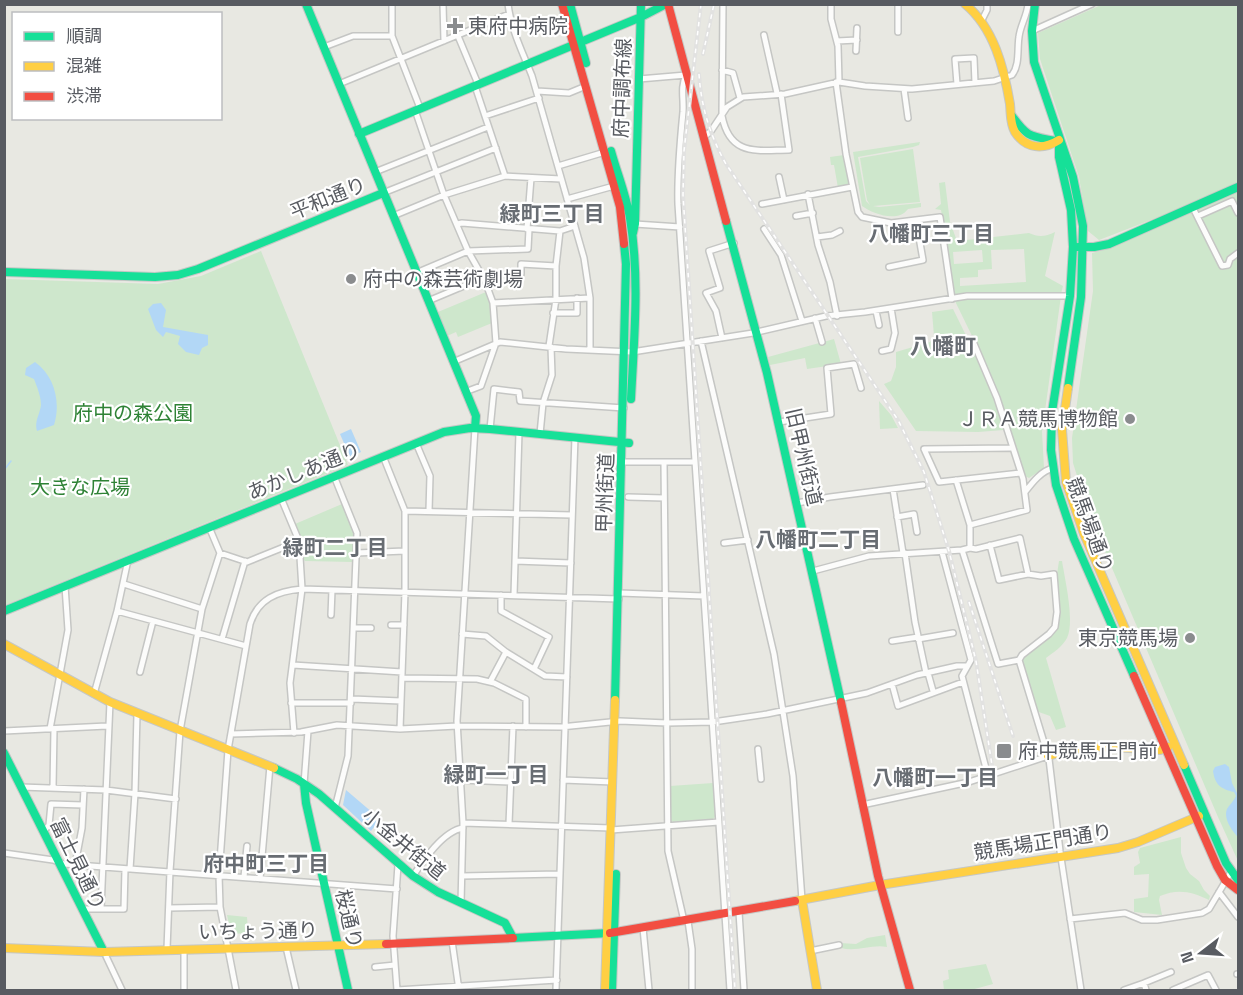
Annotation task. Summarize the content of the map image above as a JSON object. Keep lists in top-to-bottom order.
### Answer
{
  "streets": {
    "main road": [
      "府中調布線",
      "平和通り",
      "旧甲州街道",
      "あかしあ通り",
      "甲州街道",
      "競馬場通り",
      "競馬場正門通り",
      "小金井街道",
      "富士見通り",
      "桜通り",
      "いちょう通り"
    ]
  },
  "crossings": [
    ["府中調布線", "甲州街道"],
    ["旧甲州街道", "競馬場正門通り"],
    ["あかしあ通り", "甲州街道"],
    ["競馬場通り", "競馬場正門通り"],
    ["小金井街道", "桜通り"],
    ["小金井街道", "いちょう通り"],
    ["富士見通り", "いちょう通り"],
    ["桜通り", "いちょう通り"]
  ],
  "districts": [
    "緑町三丁目",
    "八幡町三丁目",
    "八幡町",
    "八幡町二丁目",
    "緑町二丁目",
    "緑町一丁目",
    "八幡町一丁目",
    "府中町三丁目"
  ],
  "parks": ["府中の森公園", "大きな広場"],
  "places": {
    "health": ["東府中病院"],
    "other": ["府中の森芸術劇場", "ＪＲＡ競馬博物館", "東京競馬場"],
    "transit": ["府中競馬正門前"]
  },
  "legend": ["順調", "混雑", "渋滞"],
  "north": "left"
}
